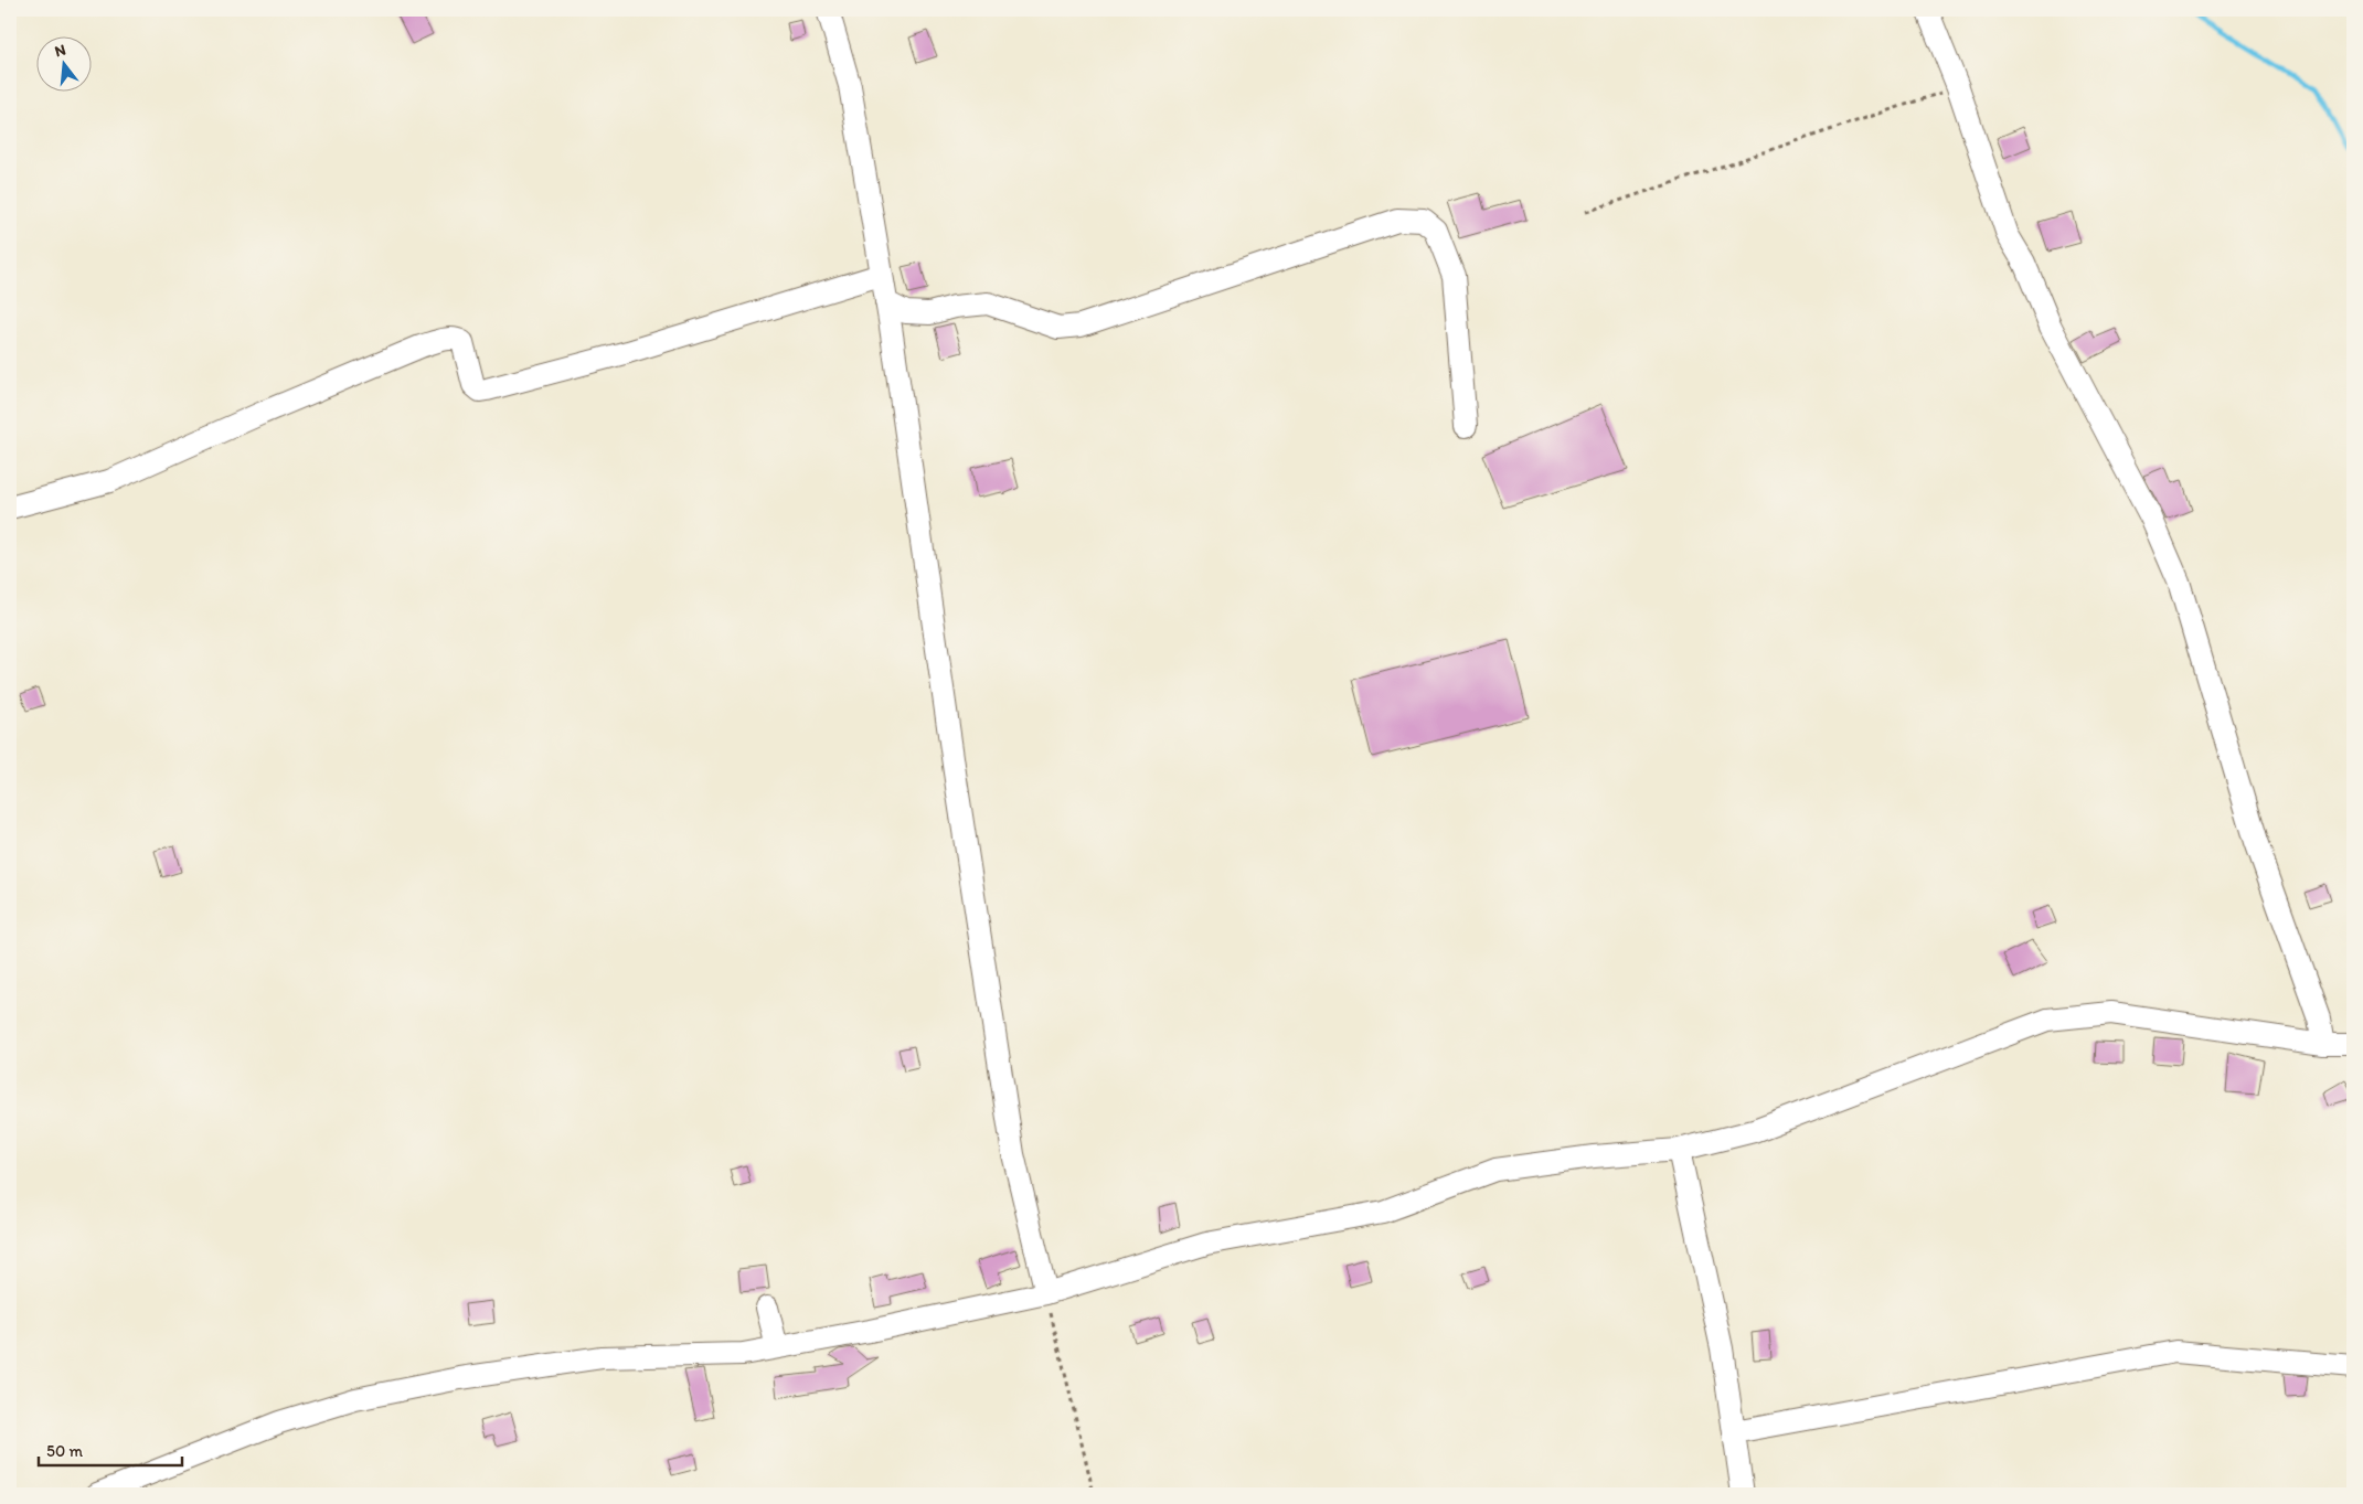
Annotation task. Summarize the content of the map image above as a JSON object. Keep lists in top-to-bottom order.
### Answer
{
  "scale_bar": "50 m",
  "north": "top"
}
